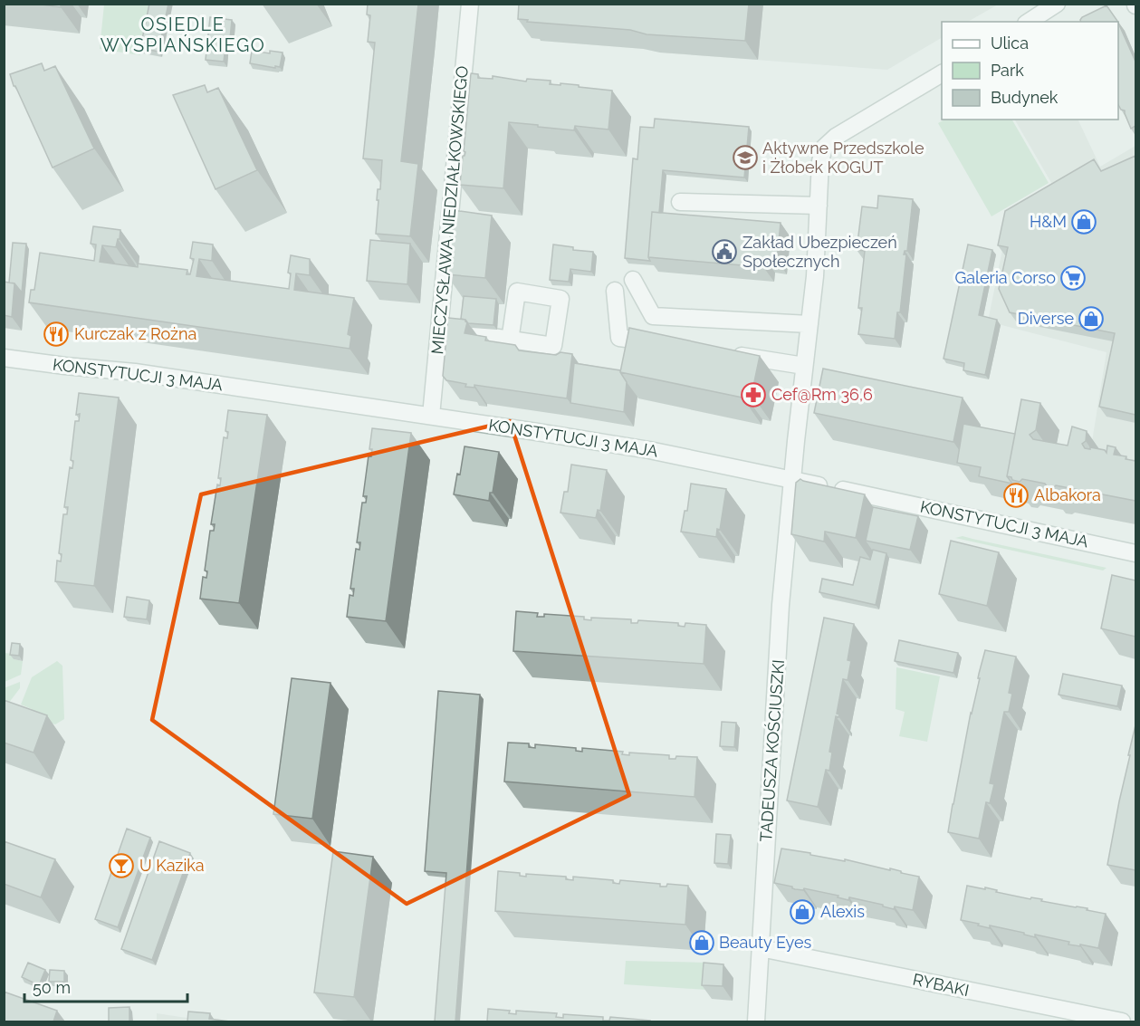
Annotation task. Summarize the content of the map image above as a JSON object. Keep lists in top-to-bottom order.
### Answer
{
  "streets": {
    "street": [
      "MIECZYSŁAWA NIEDZIAŁKOWSKIEGO",
      "KONSTYTUCJI 3 MAJA",
      "TADEUSZA KOŚCIUSZKI",
      "RYBAKI"
    ]
  },
  "crossings": [
    ["MIECZYSŁAWA NIEDZIAŁKOWSKIEGO", "KONSTYTUCJI 3 MAJA"],
    ["KONSTYTUCJI 3 MAJA", "TADEUSZA KOŚCIUSZKI"],
    ["TADEUSZA KOŚCIUSZKI", "RYBAKI"]
  ],
  "districts": ["OSIEDLE WYSPIAŃSKIEGO"],
  "places": {
    "school or university": ["Aktywne Przedszkole i Żłobek KOGUT"],
    "shop": [
      "H&M",
      "Diverse",
      "Alexis",
      "Beauty Eyes"
    ],
    "public building": ["Zakład Ubezpieczeń Społecznych"],
    "supermarket": ["Galeria Corso"],
    "restaurant": ["Kurczak z Rożna", "Albakora"],
    "pharmacy": ["Cef@Rm 36,6"],
    "bar": ["U Kazika"]
  },
  "legend": ["Ulica", "Park", "Budynek"],
  "scale_bar": "50 m"
}
